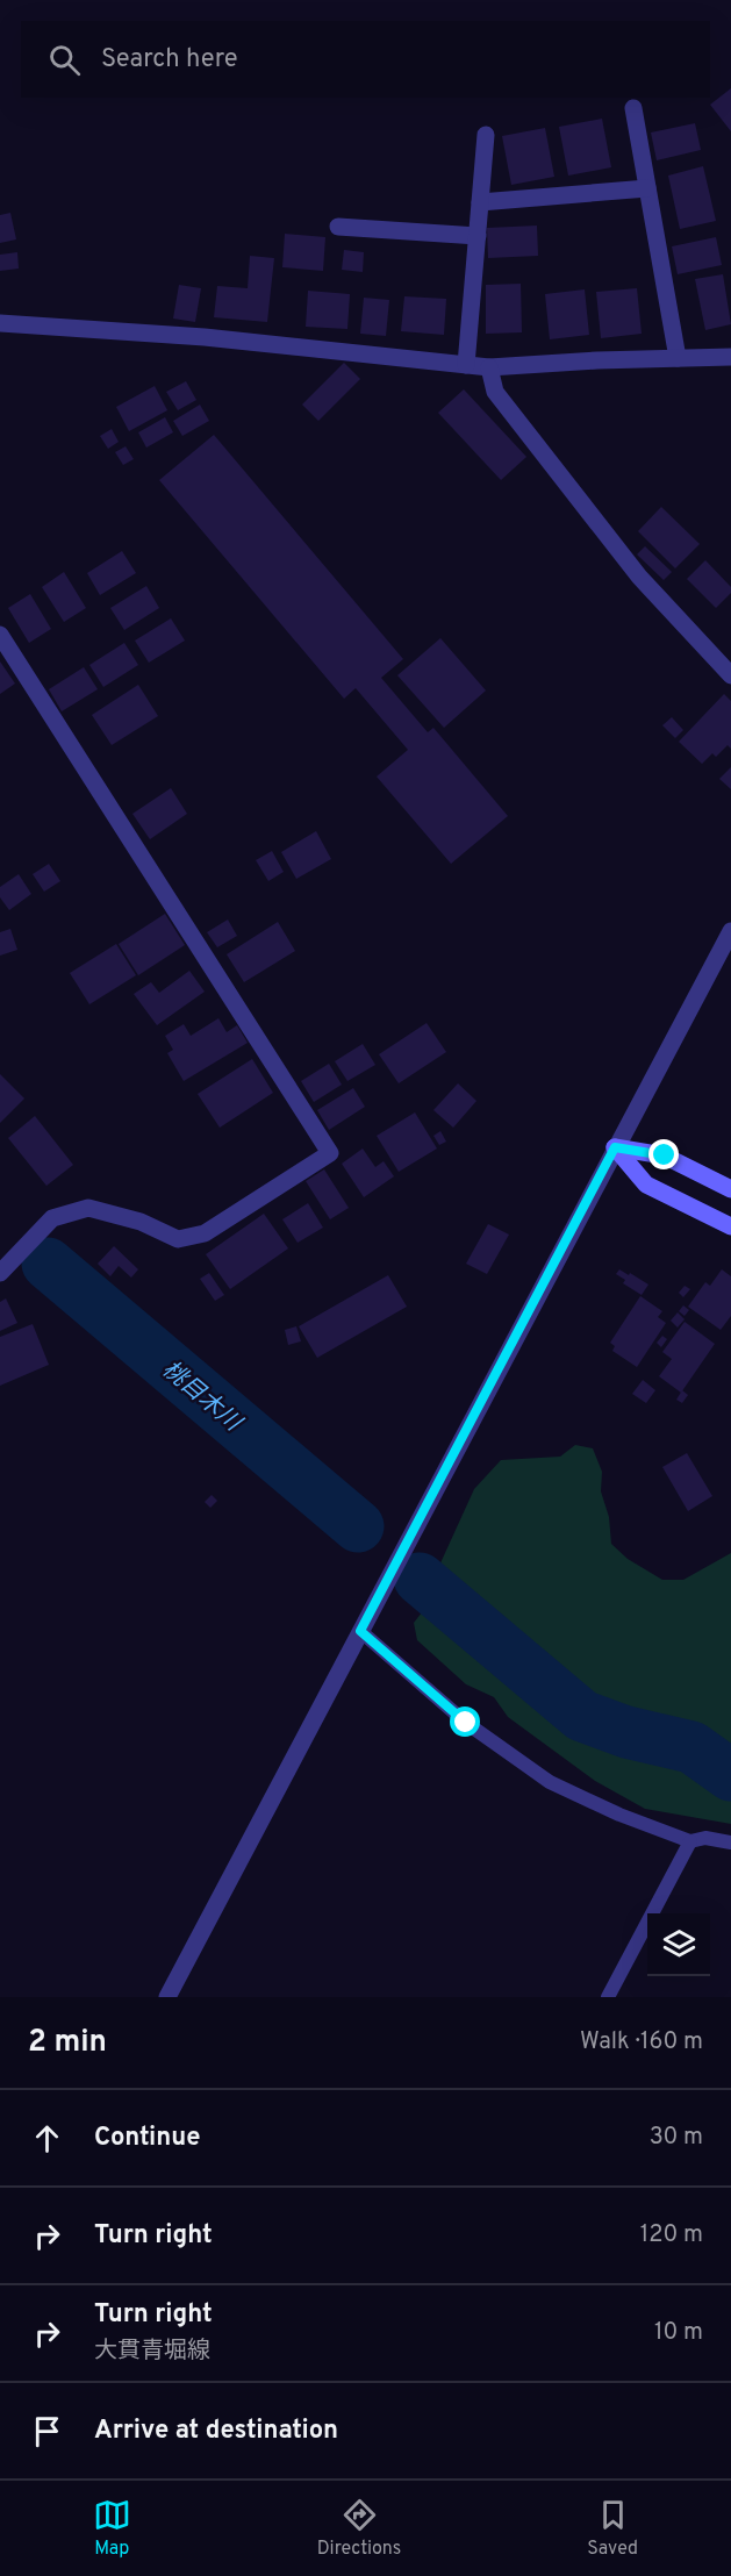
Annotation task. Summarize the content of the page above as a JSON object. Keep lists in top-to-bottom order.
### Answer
{
  "water": ["桃目木川"],
  "page": {
    "search": "Search here",
    "heading": ["2 min", "Walk · 160 m"],
    "list": [
      ["Continue", "30 m"],
      ["Turn right", "120 m"],
      ["Turn right", "大貫青堀線", "10 m"],
      "Arrive at destination"
    ],
    "nav": ["Map", "Directions", "Saved"]
  }
}
